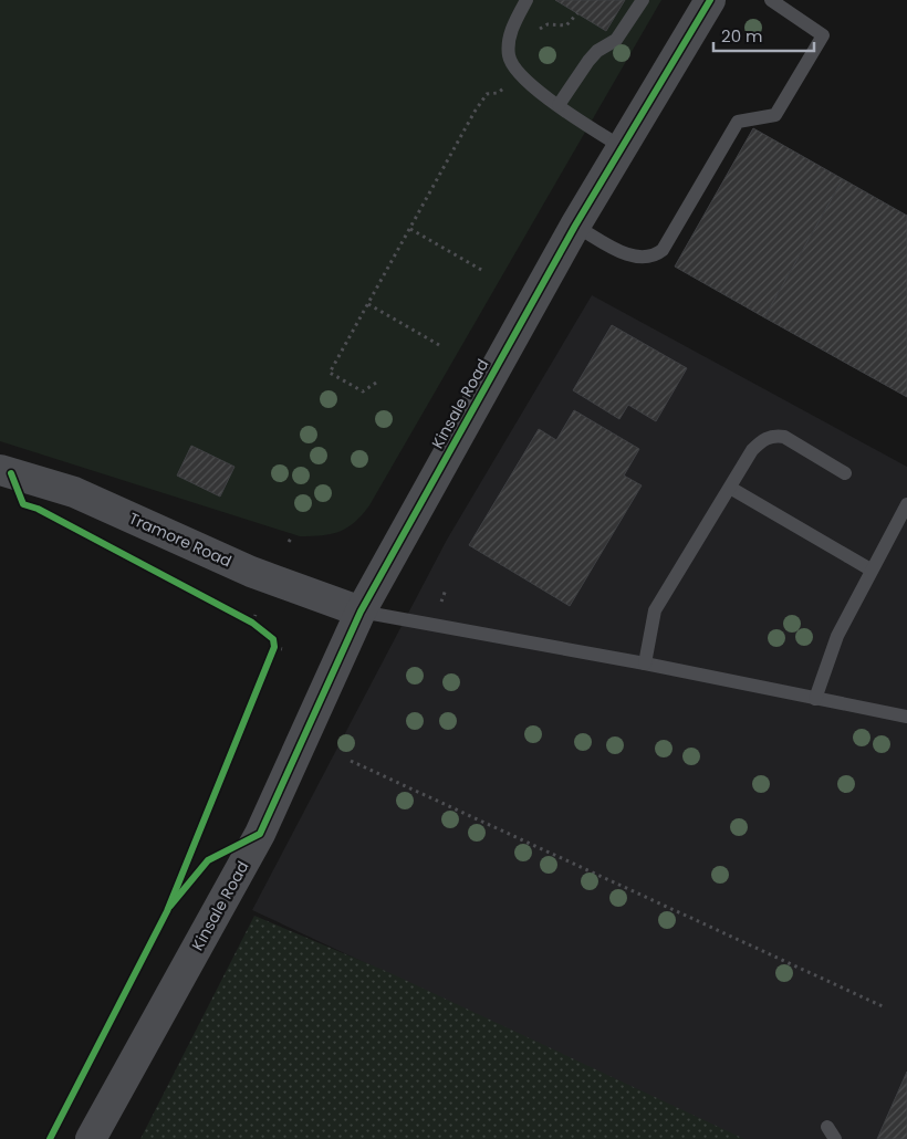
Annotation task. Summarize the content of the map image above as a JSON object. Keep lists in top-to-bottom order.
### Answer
{
  "streets": {
    "street": ["Kinsale Road", "Tramore Road"]
  },
  "crossings": [
    ["Kinsale Road", "Tramore Road"]
  ],
  "scale_bar": "20 m"
}
